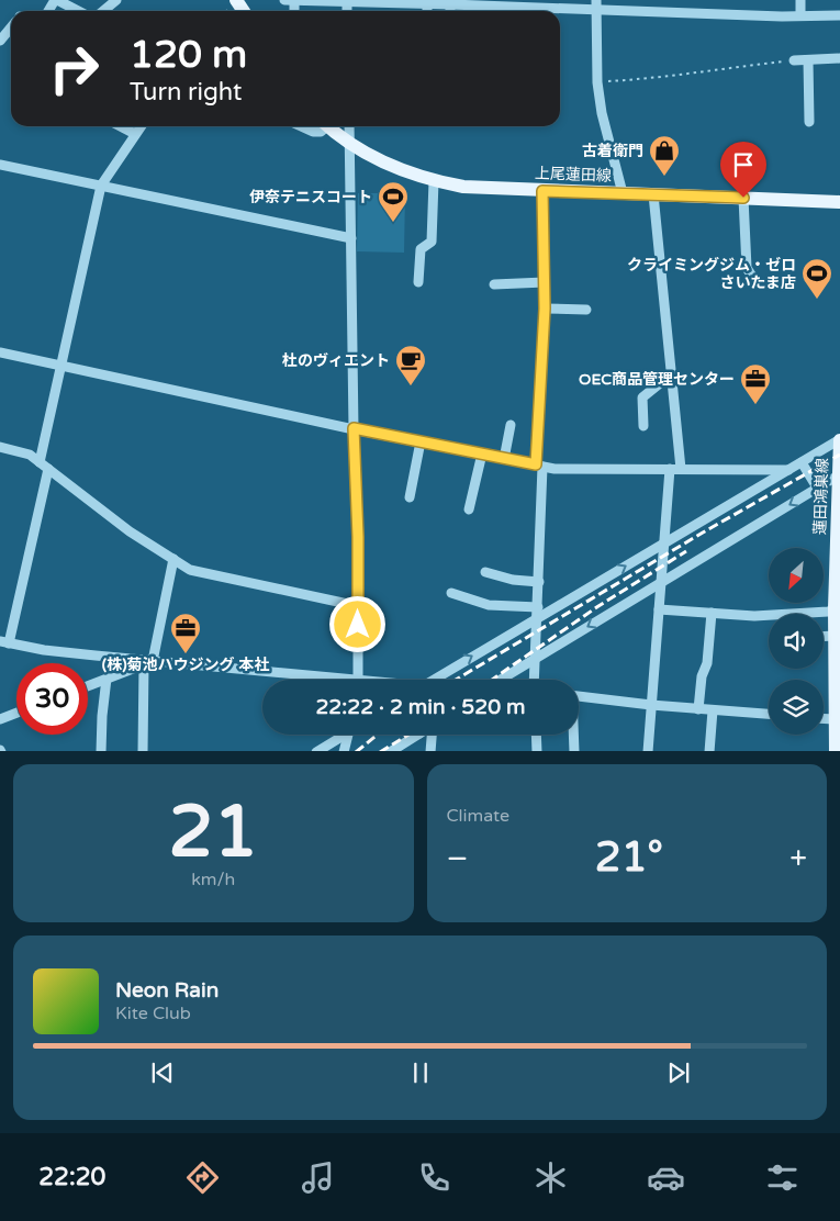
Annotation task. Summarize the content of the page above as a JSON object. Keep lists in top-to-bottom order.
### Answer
{
  "streets": {
    "main road": ["上尾蓮田線", "蓮田鴻巣線"]
  },
  "places": {
    "shop": ["古着衛門"],
    "sports": ["伊奈テニスコート", "クライミングジム・ゼロ さいたま店"],
    "cafe": ["杜のヴィエント"],
    "office": ["OEC商品管理センター", "(株)菊池ハウジング 本社"]
  },
  "north": "bottom left",
  "page": {
    "turn": ["120 m", "Turn right"],
    "limit": "30",
    "trip": "22:22 · 2 min · 520 m",
    "tile": [
      ["21", "km/h"],
      "Climate"
    ],
    "heat": ["−", "21°", "+"],
    "song": ["Neon Rain", "Kite Club"],
    "tabs": "22:20"
  }
}
